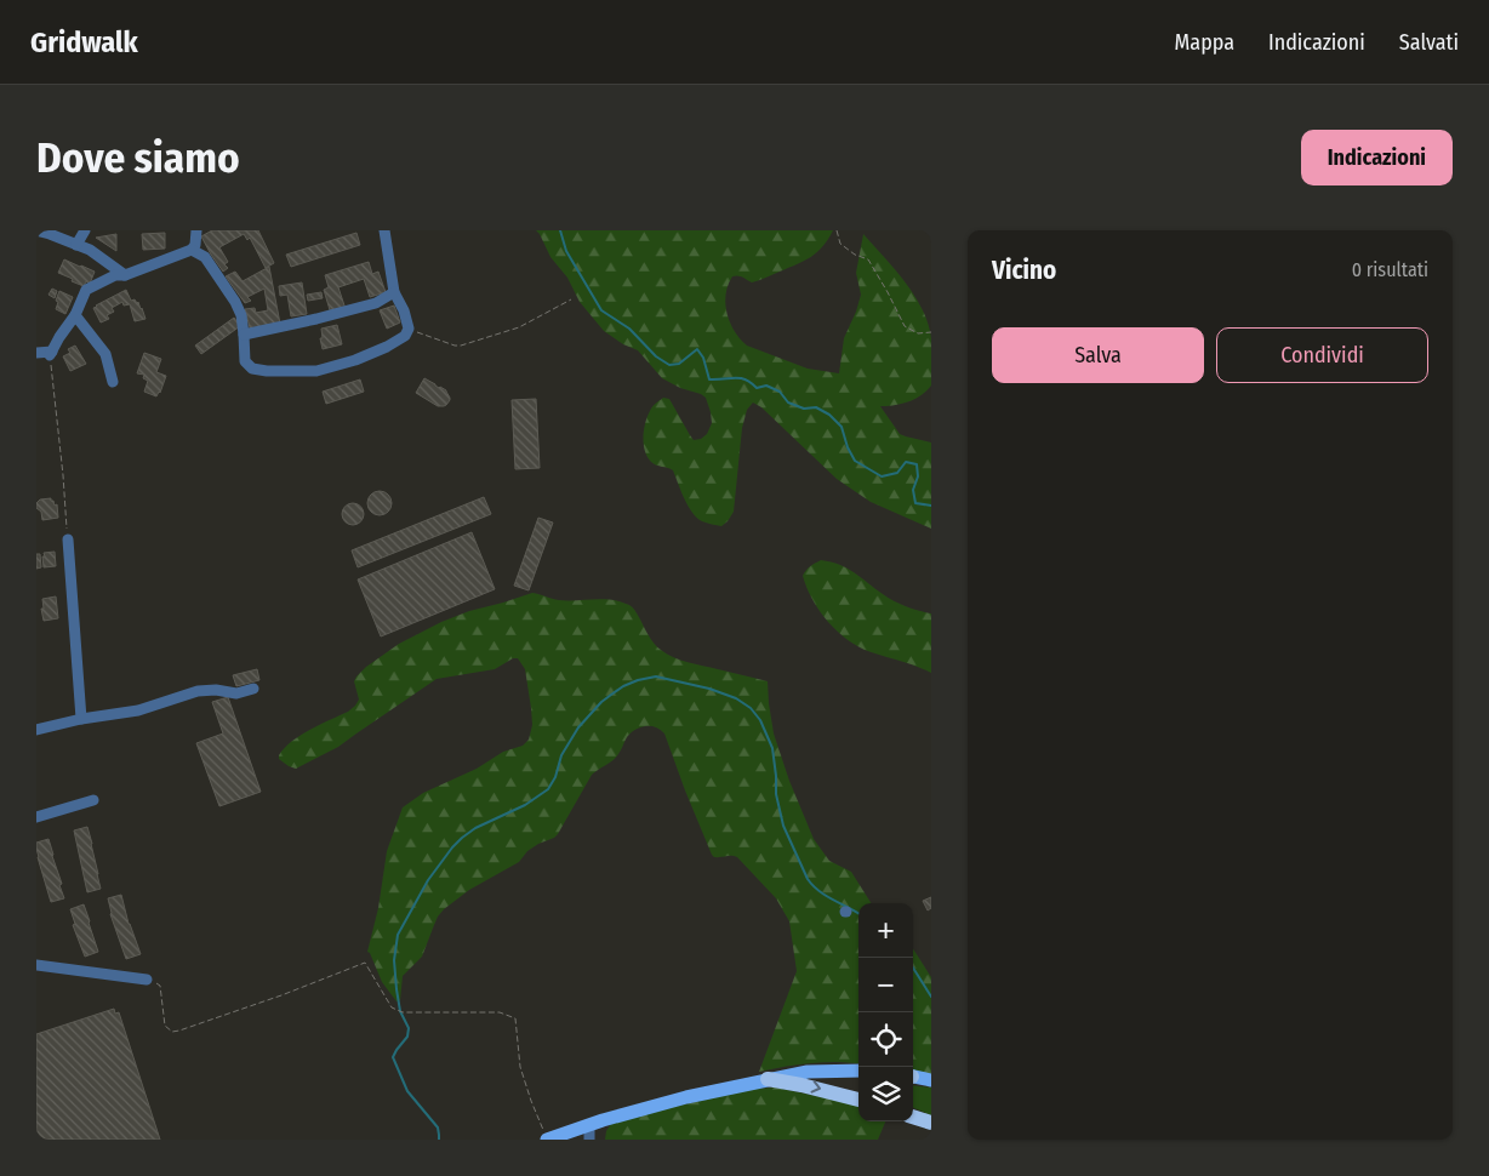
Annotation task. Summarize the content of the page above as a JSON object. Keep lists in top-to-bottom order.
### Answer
{
  "page": {
    "header": "Gridwalk",
    "nav": ["Mappa", "Indicazioni", "Salvati"],
    "buttons": [
      "Indicazioni",
      ["Salva", "Condividi"]
    ],
    "title": "Dove siamo",
    "heading": ["Vicino", "0 risultati"],
    "map_buttons": ["+", "−"]
  }
}
